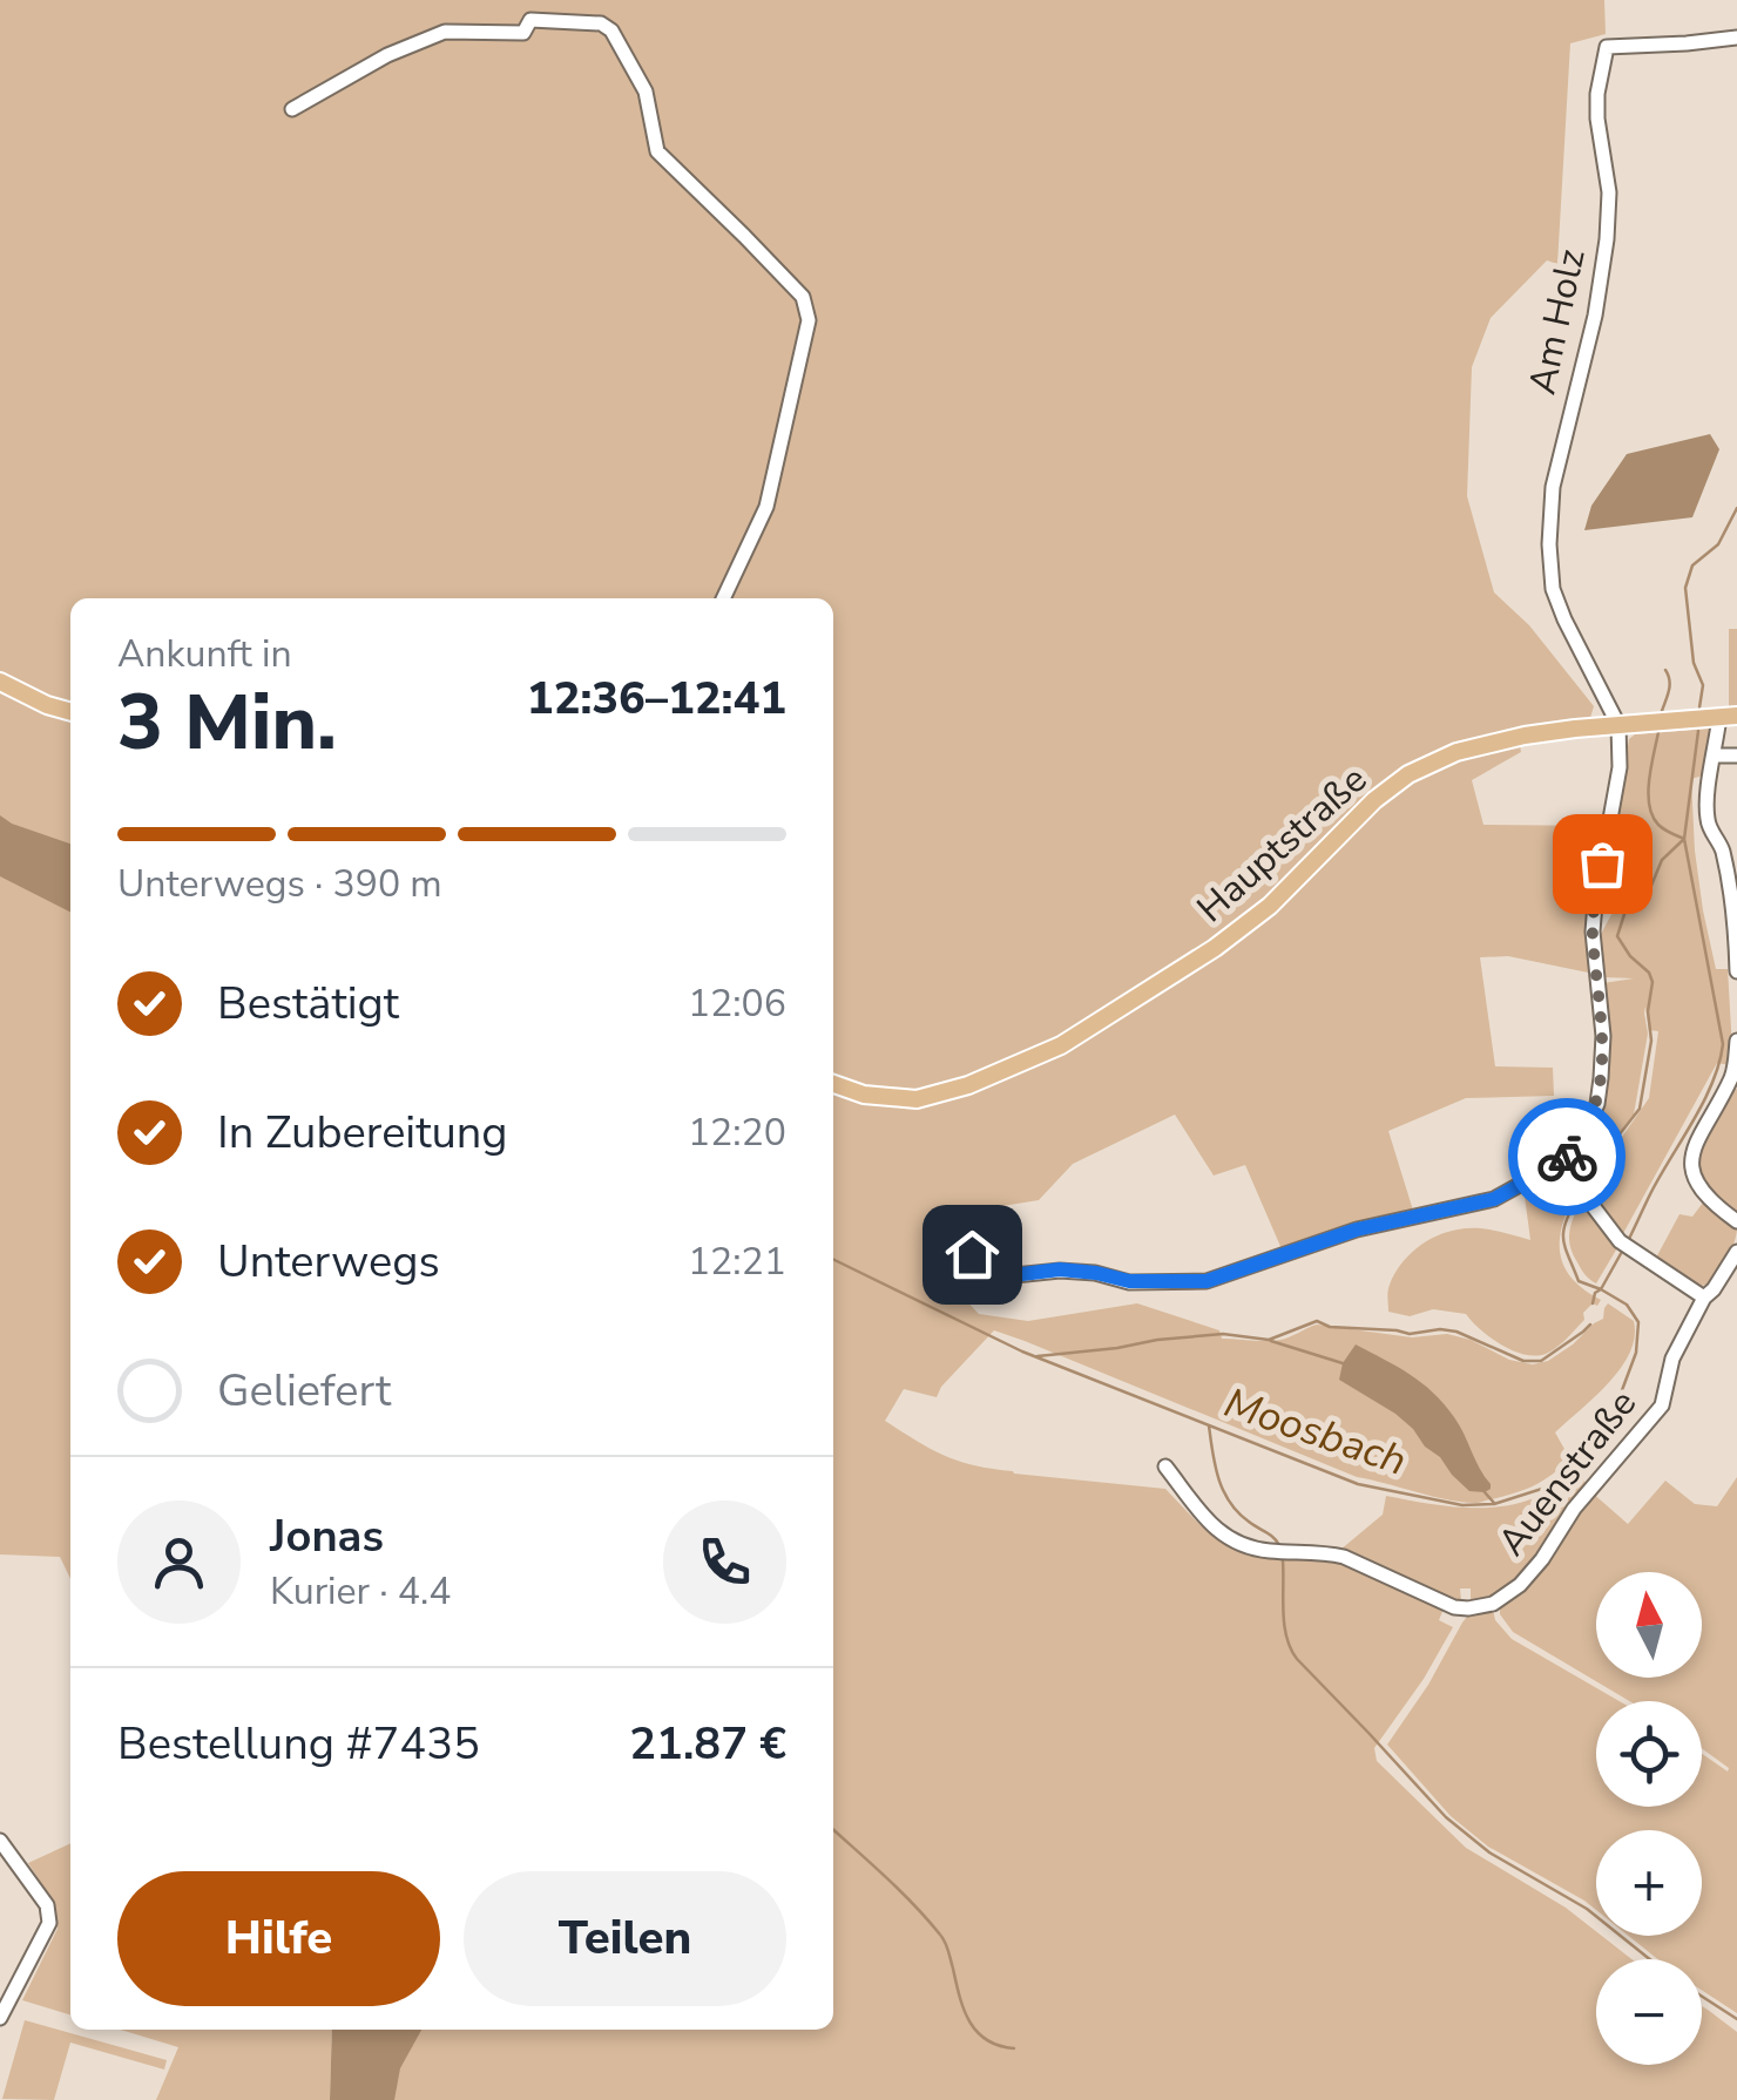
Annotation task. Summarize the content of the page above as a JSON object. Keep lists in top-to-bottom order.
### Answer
{
  "streets": {
    "main road": ["Hauptstraße"],
    "street": ["Am Holz", "Auenstraße"]
  },
  "crossings": [
    ["Am Holz", "Hauptstraße"]
  ],
  "water": ["Moosbach"],
  "north": "top",
  "page": {
    "heading": ["3 Min.", "Ankunft in", "12:36–12:41"],
    "panel": [
      "Jonas",
      "Kurier · 4.4",
      "Bestellung #7435",
      "21.87 €"
    ],
    "bar": "Unterwegs · 390 m",
    "list": [
      ["Bestätigt", "12:06"],
      ["In Zubereitung", "12:20"],
      ["Unterwegs", "12:21"],
      "Geliefert"
    ],
    "map_buttons": ["+", "−"],
    "buttons": ["Hilfe", "Teilen"]
  }
}
